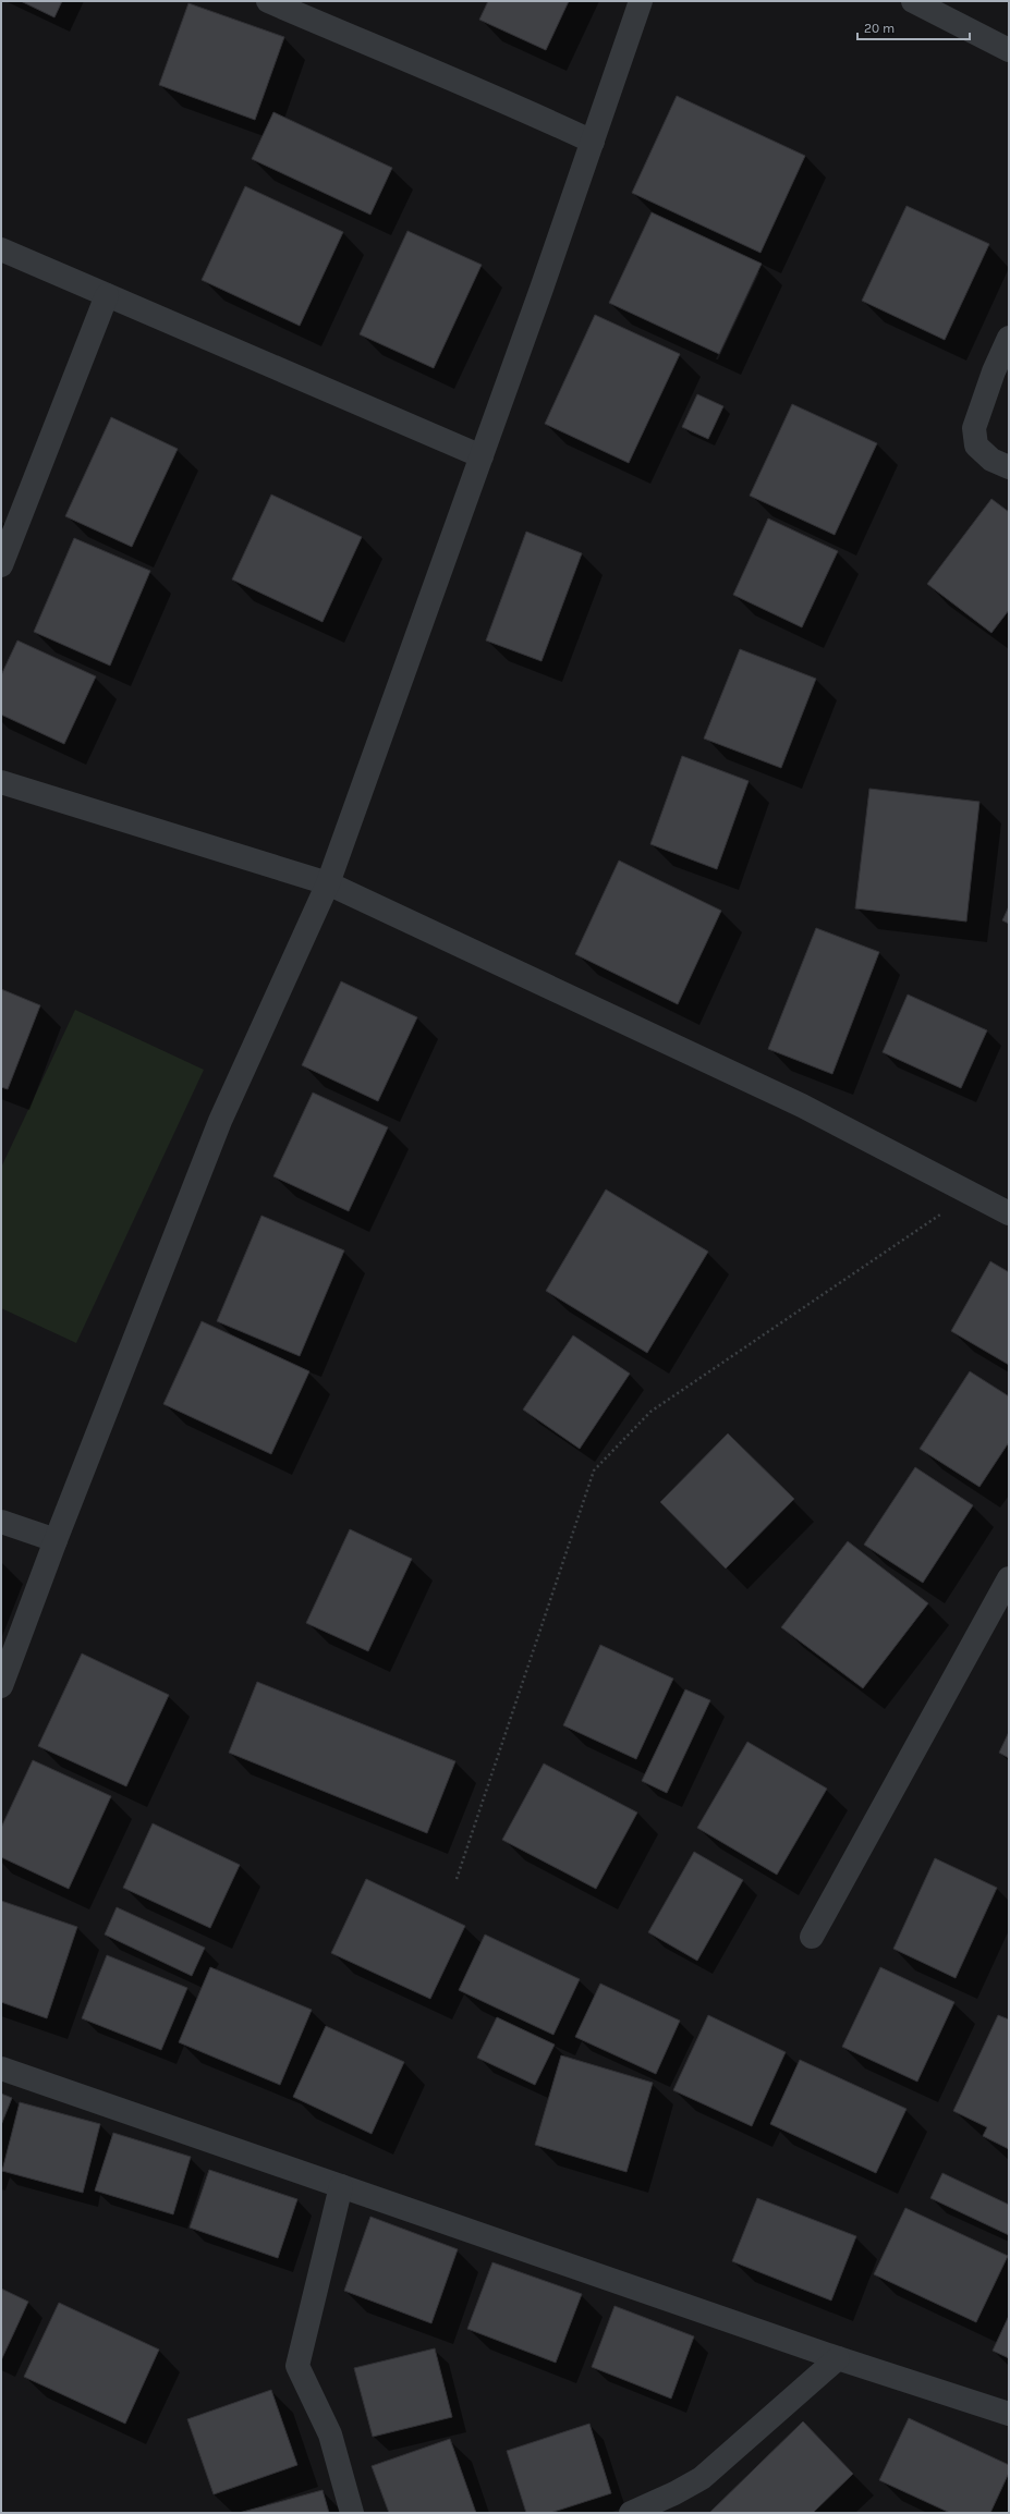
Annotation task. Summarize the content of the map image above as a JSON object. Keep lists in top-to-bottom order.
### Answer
{
  "scale_bar": "20 m"
}
